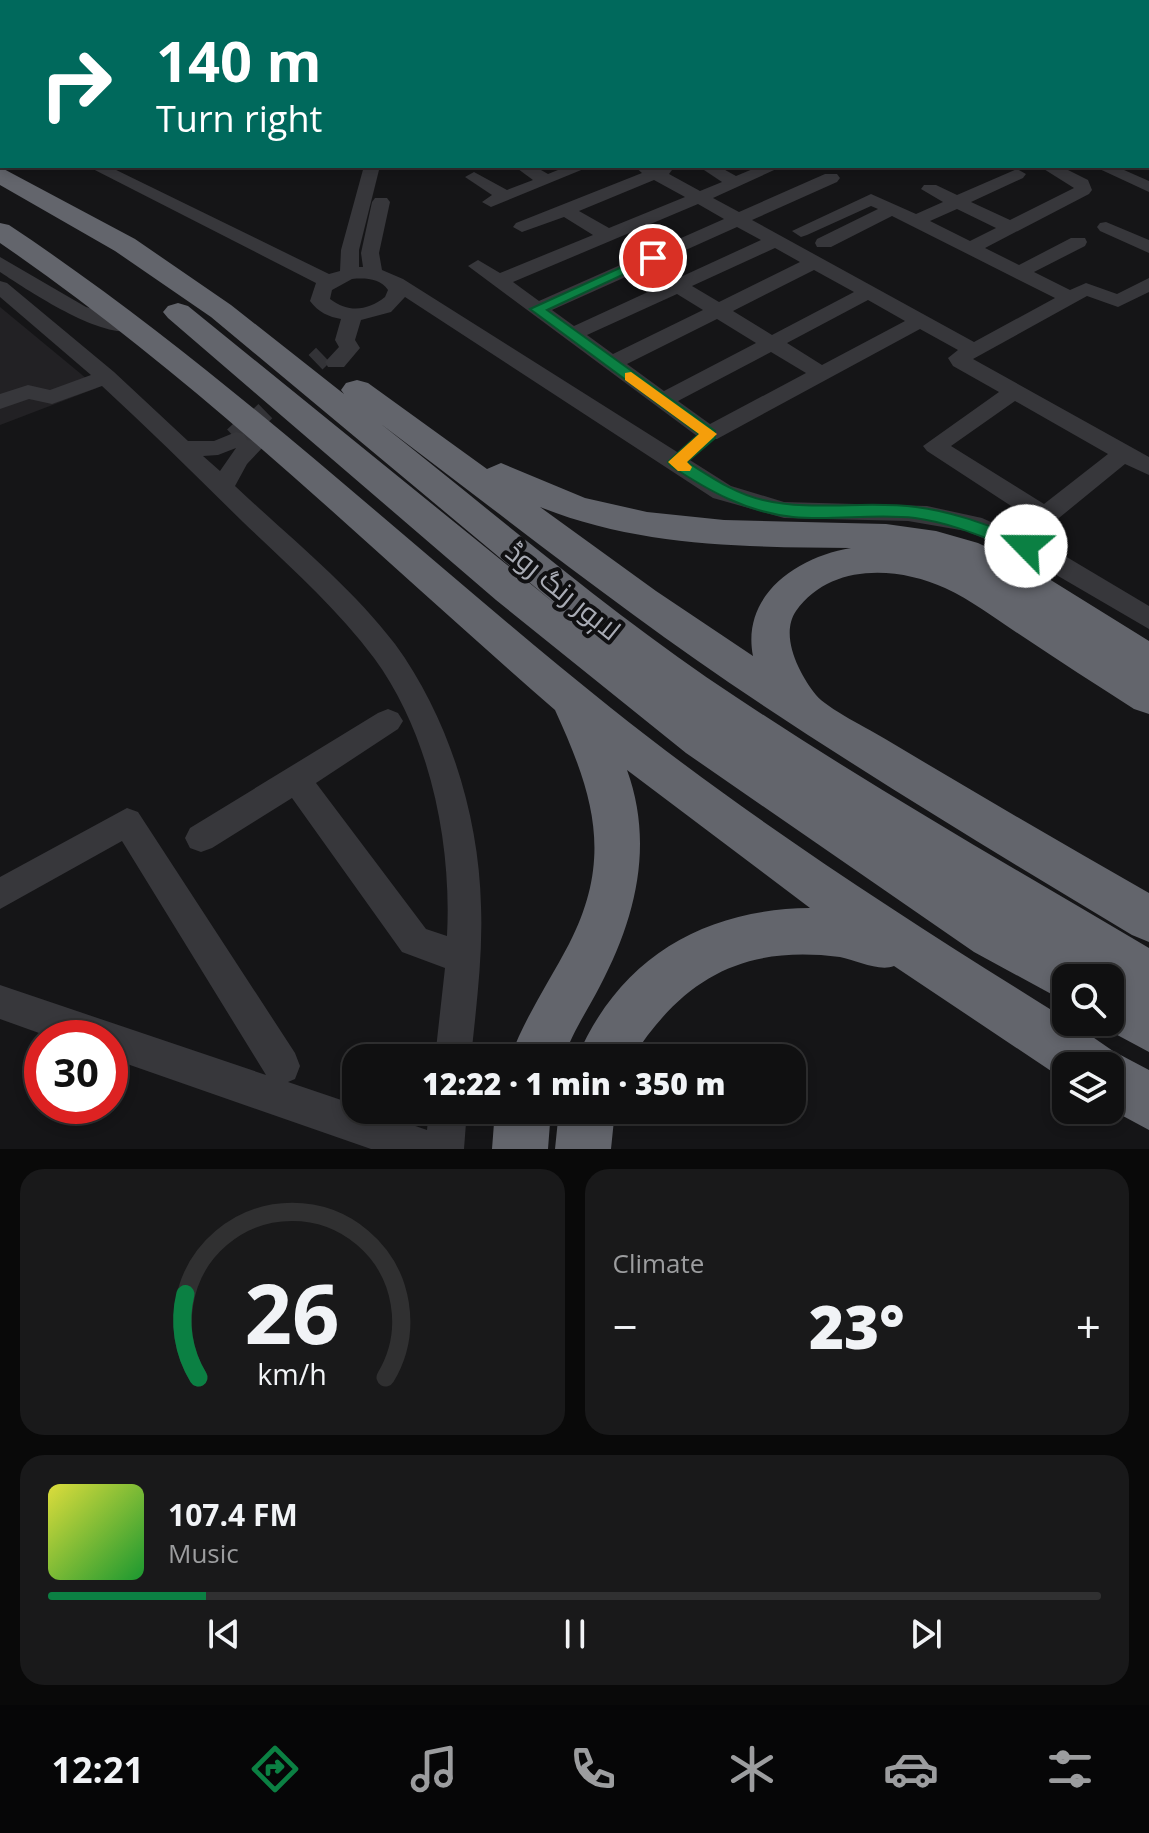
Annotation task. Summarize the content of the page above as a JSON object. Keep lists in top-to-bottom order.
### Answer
{
  "streets": {
    "highway": ["لاہور رنگ روڈ"]
  },
  "page": {
    "turn": ["140 m", "Turn right"],
    "limit": "30",
    "trip": "12:22 · 1 min · 350 m",
    "tile": "Climate",
    "heat": ["−", "23°", "+"],
    "song": ["107.4 FM", "Music"],
    "tabs": "12:21",
    "gauge": ["26", "km/h"]
  }
}
